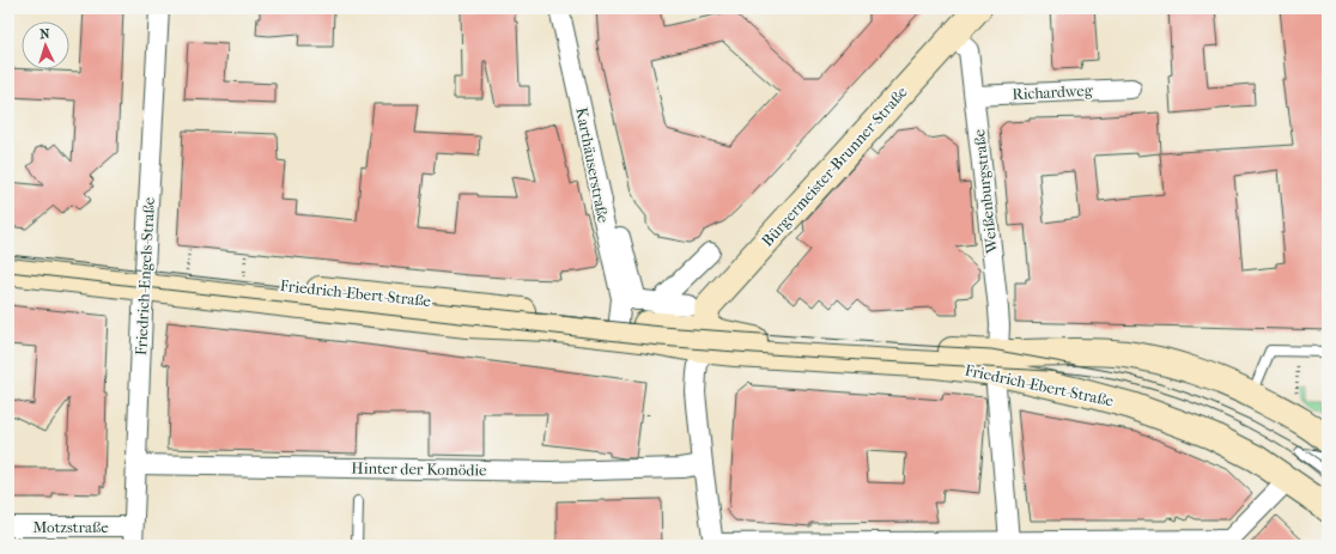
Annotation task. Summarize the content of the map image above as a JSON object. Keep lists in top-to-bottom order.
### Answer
{
  "streets": {
    "main road": ["Bürgermeister-Brunner-Straße", "Friedrich-Ebert-Straße"],
    "street": [
      "Richardweg",
      "Karthäuserstraße",
      "Weißenburgstraße",
      "Friedrich-Engels-Straße",
      "Hinter der Komödie",
      "Motzstraße"
    ]
  },
  "crossings": [
    ["Richardweg", "Weißenburgstraße"],
    ["Karthäuserstraße", "Friedrich-Ebert-Straße"],
    ["Bürgermeister-Brunner-Straße", "Weißenburgstraße"],
    ["Bürgermeister-Brunner-Straße", "Friedrich-Ebert-Straße"],
    ["Weißenburgstraße", "Friedrich-Ebert-Straße"],
    ["Friedrich-Engels-Straße", "Friedrich-Ebert-Straße"],
    ["Friedrich-Engels-Straße", "Hinter der Komödie"],
    ["Friedrich-Engels-Straße", "Motzstraße"]
  ],
  "north": "top"
}
